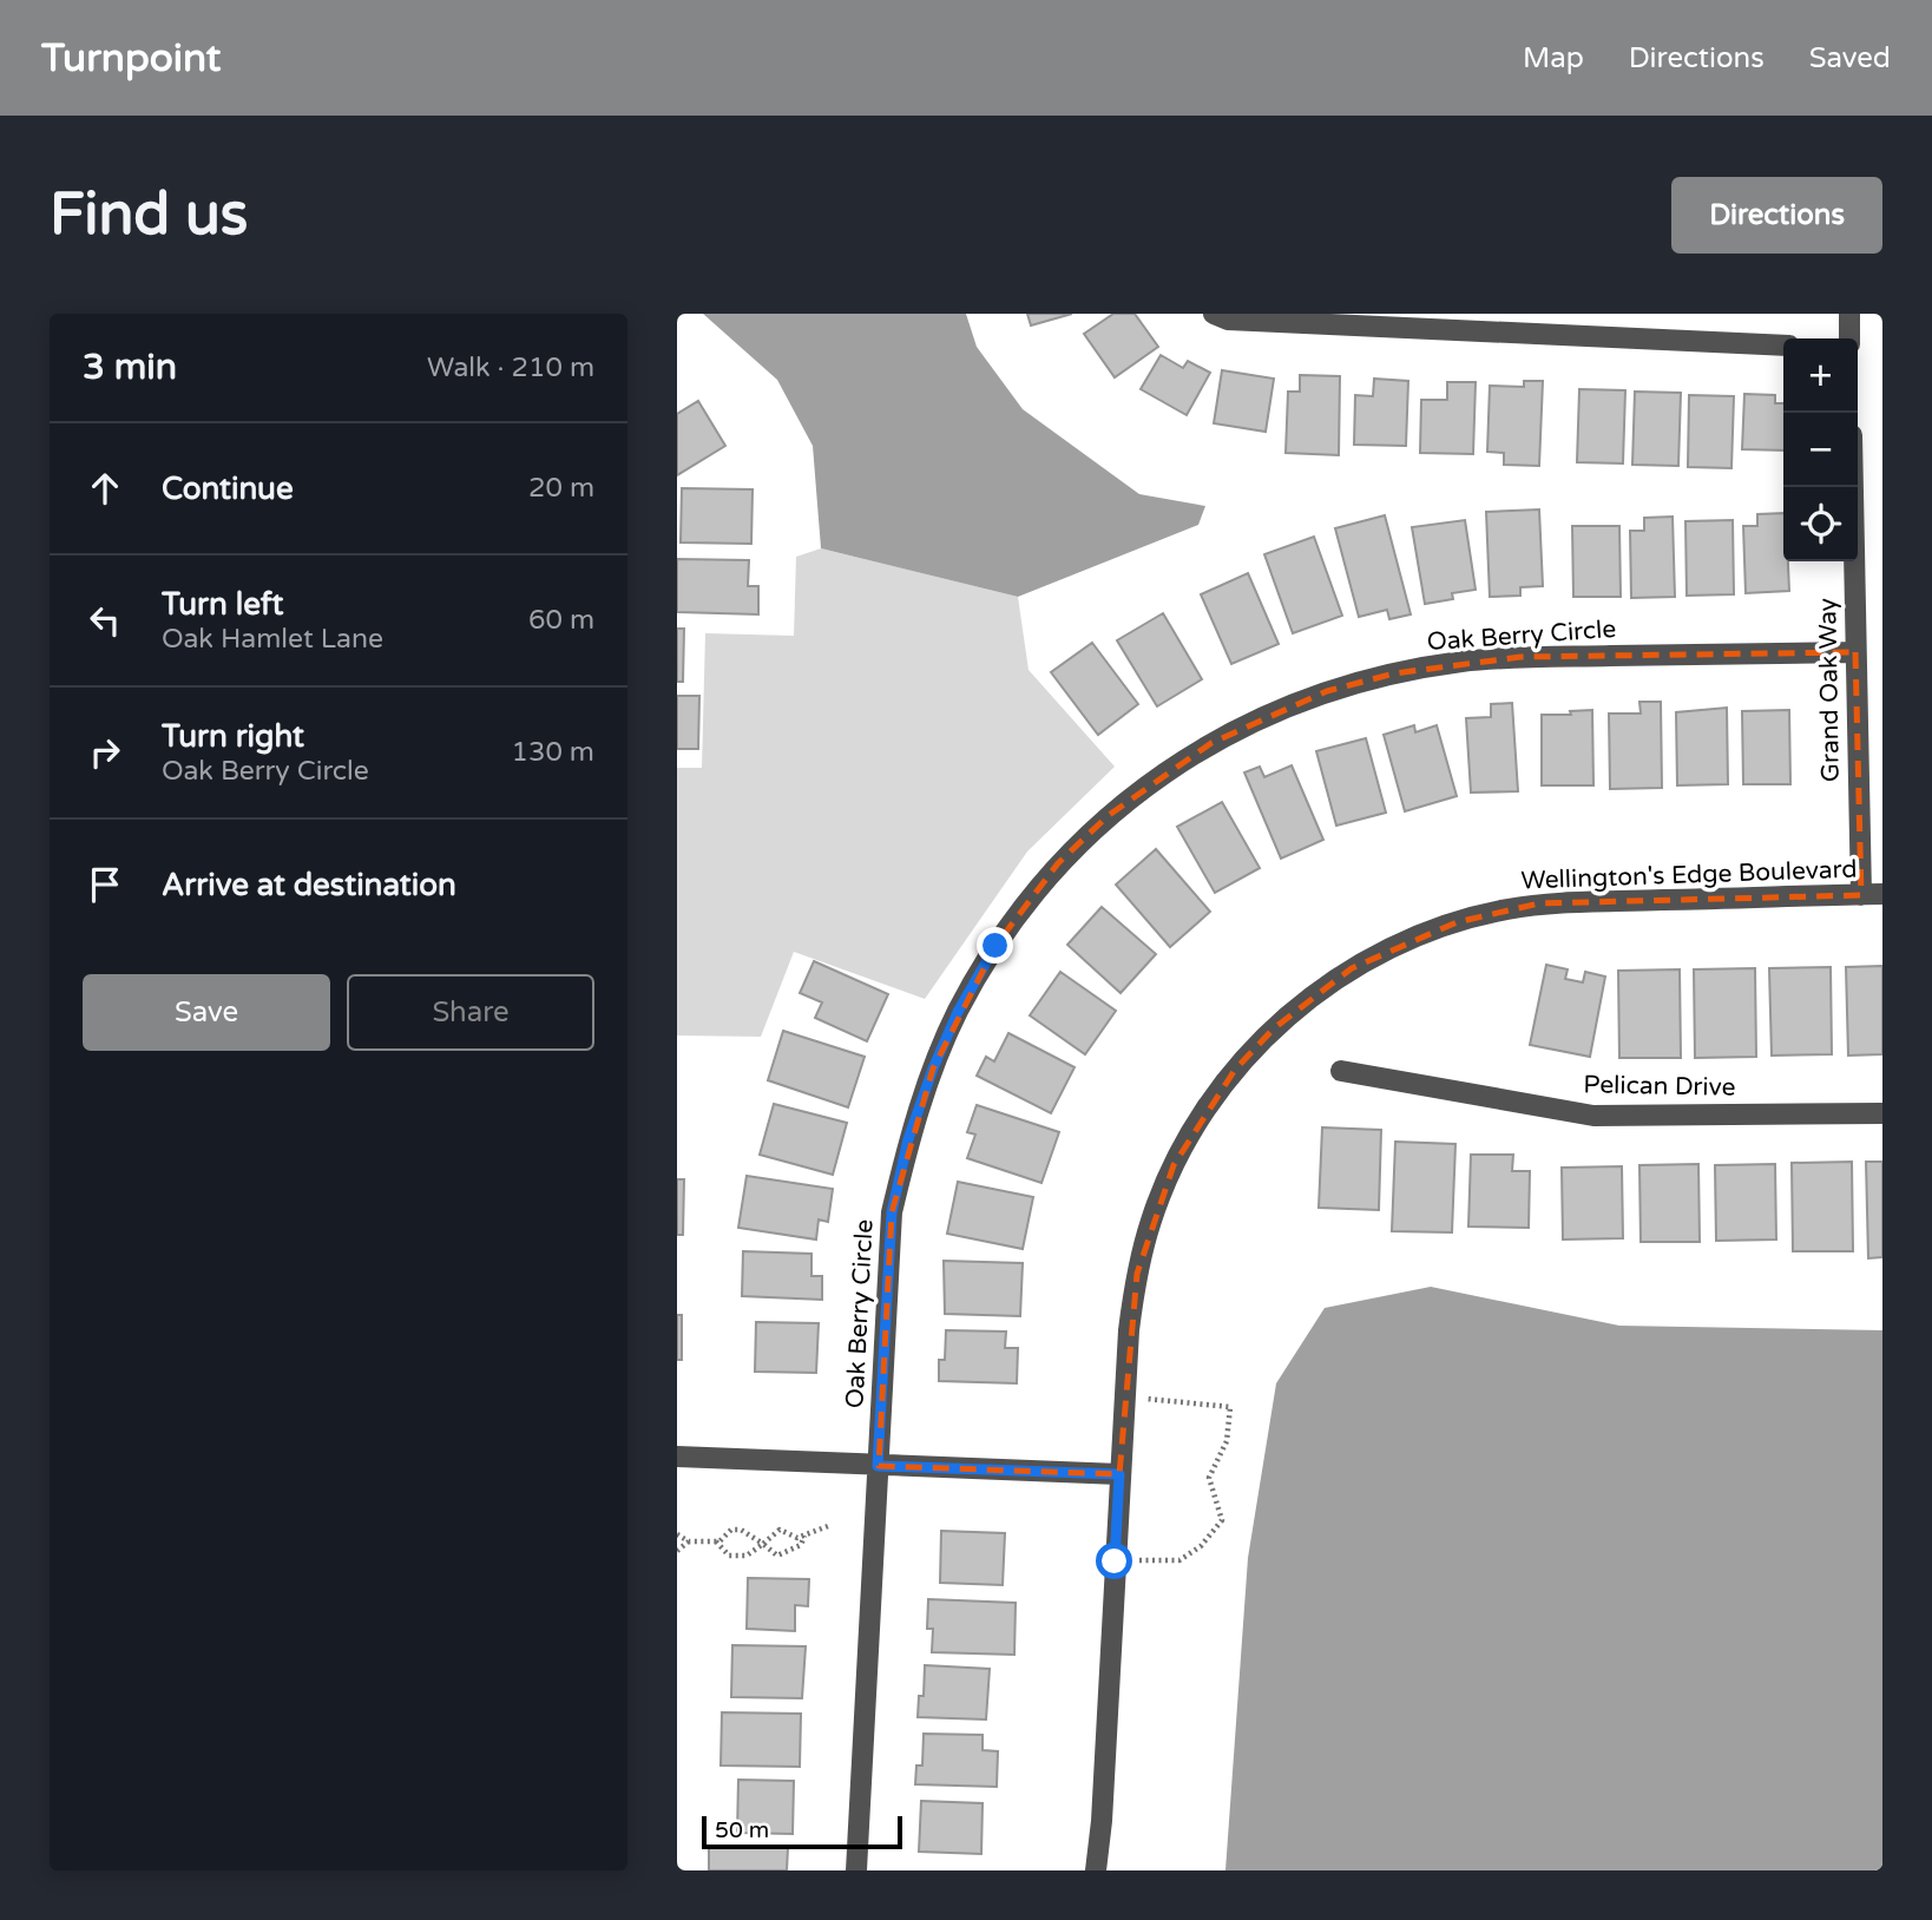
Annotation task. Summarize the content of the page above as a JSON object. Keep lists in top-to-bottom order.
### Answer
{
  "streets": {
    "street": [
      "Oak Berry Circle",
      "Grand Oak Way",
      "Wellington's Edge Boulevard",
      "Pelican Drive"
    ]
  },
  "crossings": [
    ["Oak Berry Circle", "Grand Oak Way"],
    ["Grand Oak Way", "Wellington's Edge Boulevard"]
  ],
  "scale_bar": "50 m",
  "page": {
    "header": "Turnpoint",
    "nav": ["Map", "Directions", "Saved"],
    "buttons": [
      "Directions",
      ["Save", "Share"]
    ],
    "title": "Find us",
    "heading": ["3 min", "Walk · 210 m"],
    "map_buttons": ["+", "−"],
    "list": [
      ["Continue", "20 m"],
      ["Turn left", "Oak Hamlet Lane", "60 m"],
      ["Turn right", "Oak Berry Circle", "130 m"],
      "Arrive at destination"
    ],
    "scale": "50 m"
  }
}
